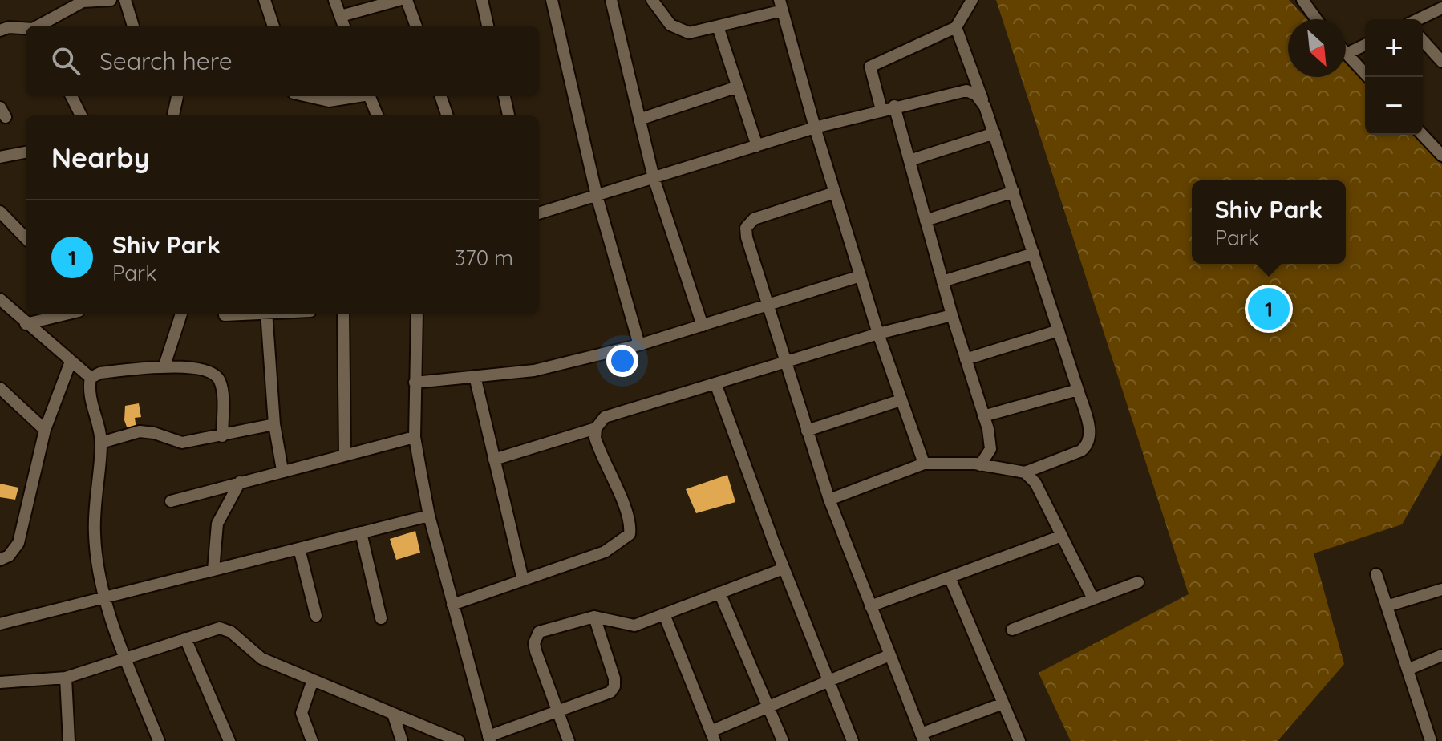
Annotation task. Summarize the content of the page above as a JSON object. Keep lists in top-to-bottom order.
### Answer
{
  "north": "bottom right",
  "page": {
    "map_buttons": ["+", "−"],
    "search": "Search here",
    "heading": "Nearby",
    "popup": ["Shiv Park", "Park"],
    "list": [
      {
        "mark": "1",
        "name": "Shiv Park",
        "note": "Park",
        "value": "370 m"
      }
    ],
    "pins": "1"
  }
}
